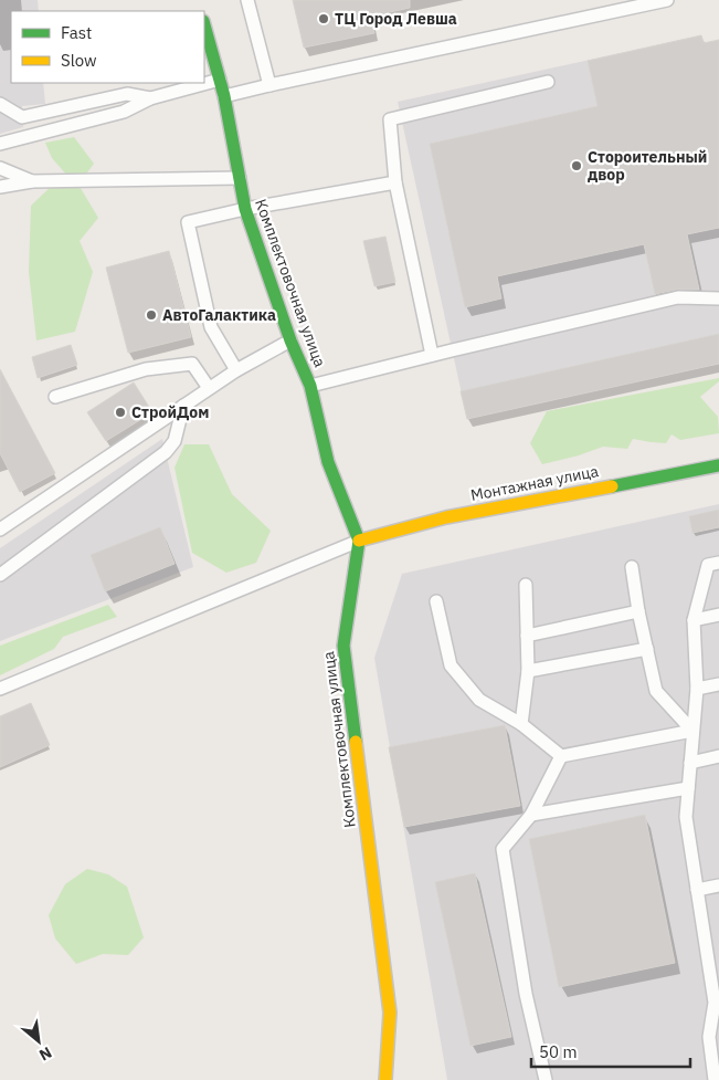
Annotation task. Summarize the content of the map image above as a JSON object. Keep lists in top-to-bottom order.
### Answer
{
  "streets": {
    "street": ["Комплектовочная улица", "Монтажная улица"]
  },
  "crossings": [
    ["Комплектовочная улица", "Монтажная улица"]
  ],
  "places": [
    "ТЦ Город Левша",
    "Стороительный двор",
    "АвтоГалактика",
    "СтройДом"
  ],
  "legend": ["Fast", "Slow"],
  "scale_bar": "50 m",
  "north": "bottom right"
}
